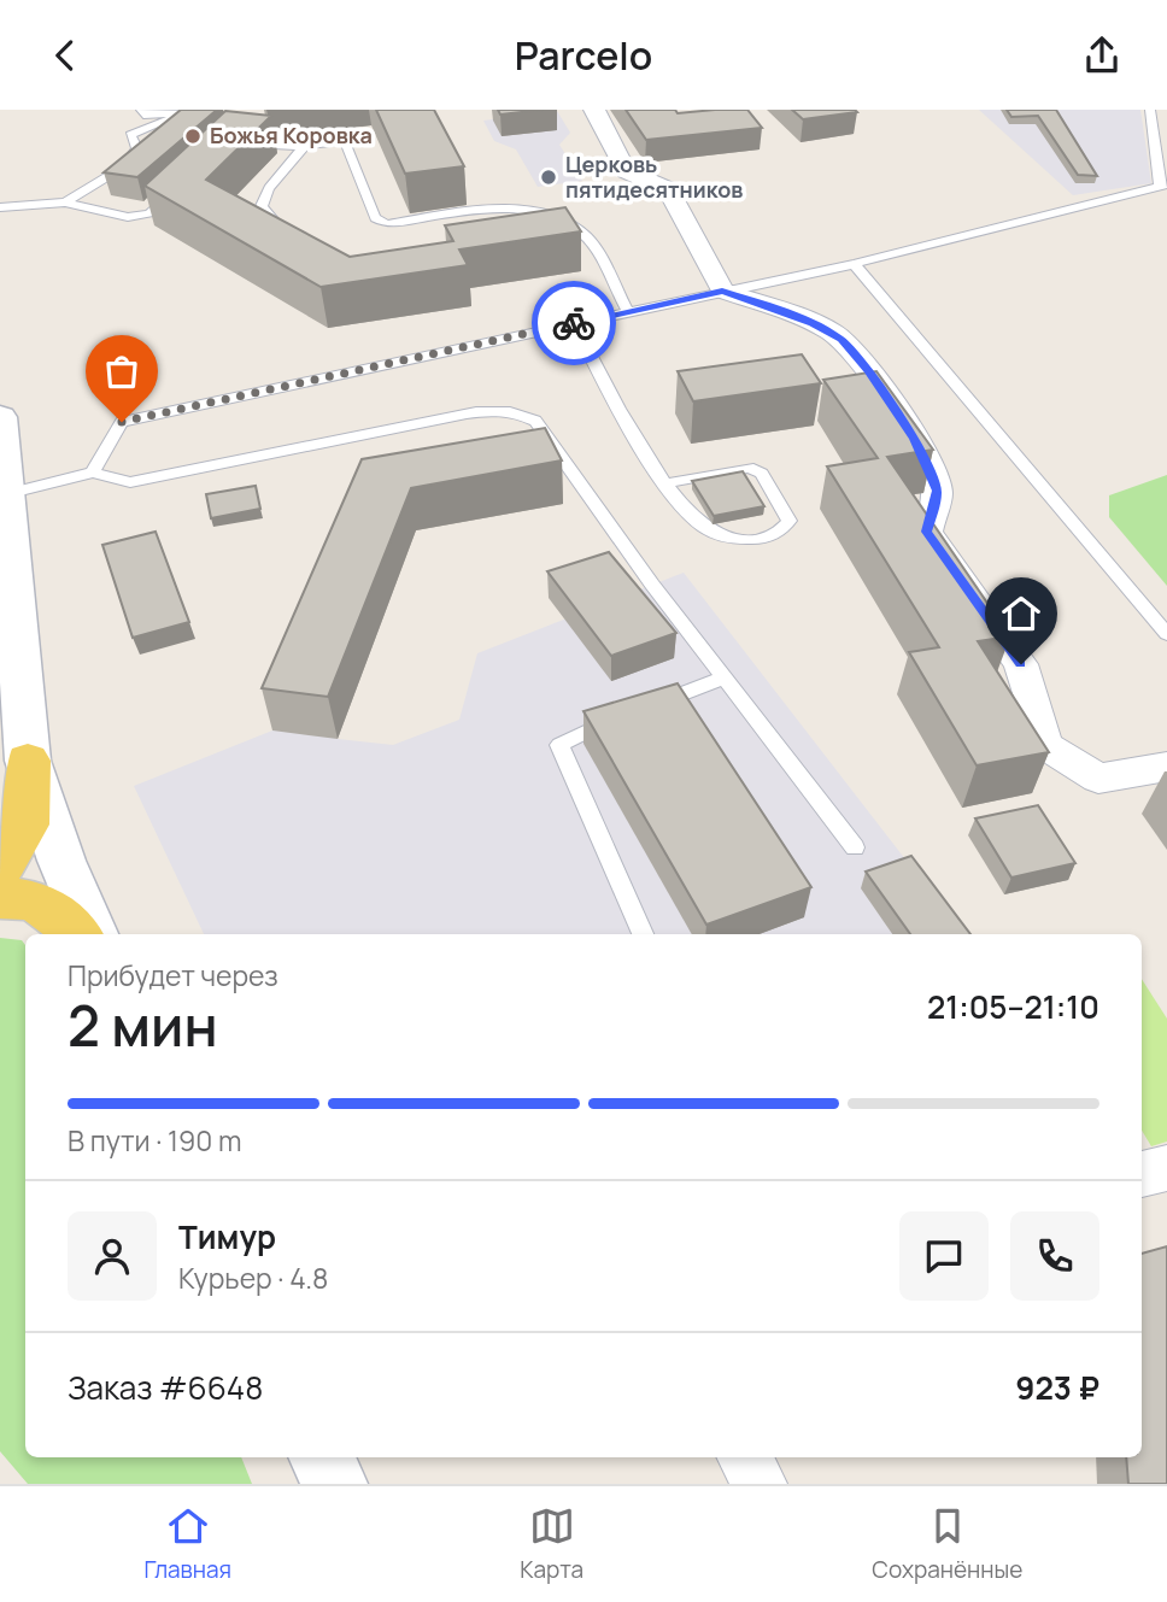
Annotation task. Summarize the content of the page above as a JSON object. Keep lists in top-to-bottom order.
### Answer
{
  "places": ["Божья Коровка", "Церковь пятидесятников"],
  "page": {
    "header": "Parcelo",
    "heading": ["2 мин", "Прибудет через", "21:05–21:10"],
    "panel": [
      "Тимур",
      "Курьер · 4.8",
      "Заказ #6648",
      "923 ₽"
    ],
    "bar": "В пути · 190 m",
    "tabs": ["Главная", "Карта", "Сохранённые"]
  }
}
